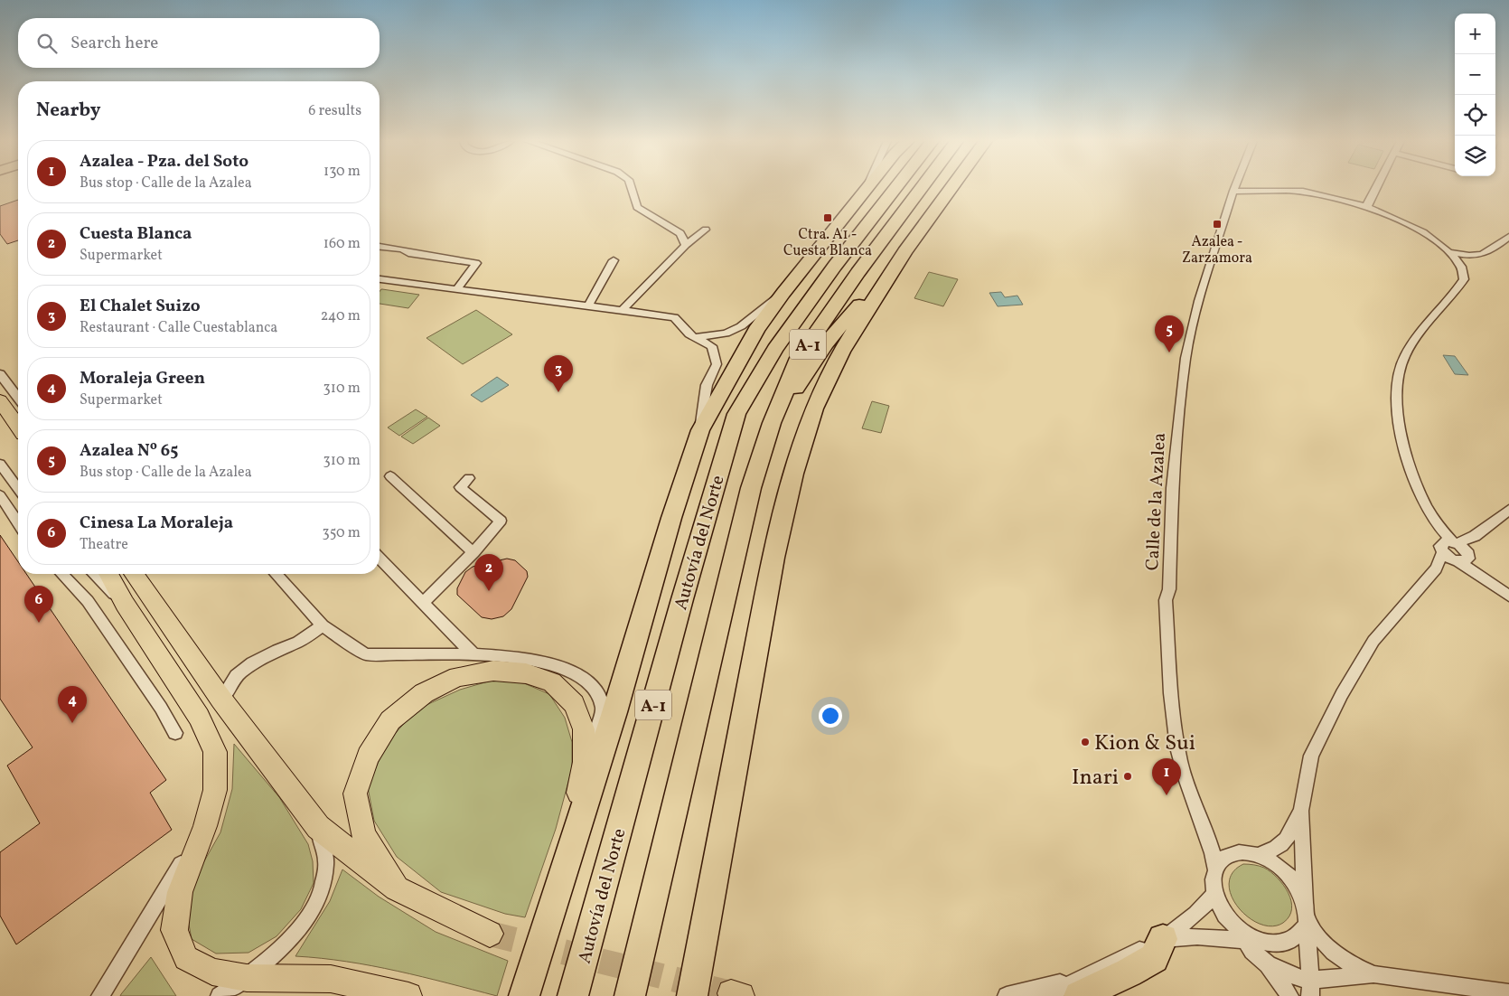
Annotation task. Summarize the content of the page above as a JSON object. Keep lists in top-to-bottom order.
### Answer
{
  "streets": {
    "highway": ["A-1", "Autovía del Norte"],
    "street": ["Calle de la Azalea"]
  },
  "places": {
    "transit": ["Ctra. A1 - Cuesta Blanca", "Azalea - Zarzamora"],
    "other": ["Kion & Sui", "Inari"]
  },
  "page": {
    "map_buttons": ["+", "−"],
    "search": "Search here",
    "heading": ["Nearby", "6 results"],
    "list": [
      {
        "mark": "1",
        "name": "Azalea - Pza. del Soto",
        "note": "Bus stop · Calle de la Azalea",
        "value": "130 m"
      },
      {
        "mark": "2",
        "name": "Cuesta Blanca",
        "note": "Supermarket",
        "value": "160 m"
      },
      {
        "mark": "3",
        "name": "El Chalet Suizo",
        "note": "Restaurant · Calle Cuestablanca",
        "value": "240 m"
      },
      {
        "mark": "4",
        "name": "Moraleja Green",
        "note": "Supermarket",
        "value": "310 m"
      },
      {
        "mark": "5",
        "name": "Azalea Nº 65",
        "note": "Bus stop · Calle de la Azalea",
        "value": "310 m"
      },
      {
        "mark": "6",
        "name": "Cinesa La Moraleja",
        "note": "Theatre",
        "value": "350 m"
      }
    ],
    "pins": [
      "5",
      "3",
      "2",
      "6",
      "4",
      "1"
    ]
  }
}
